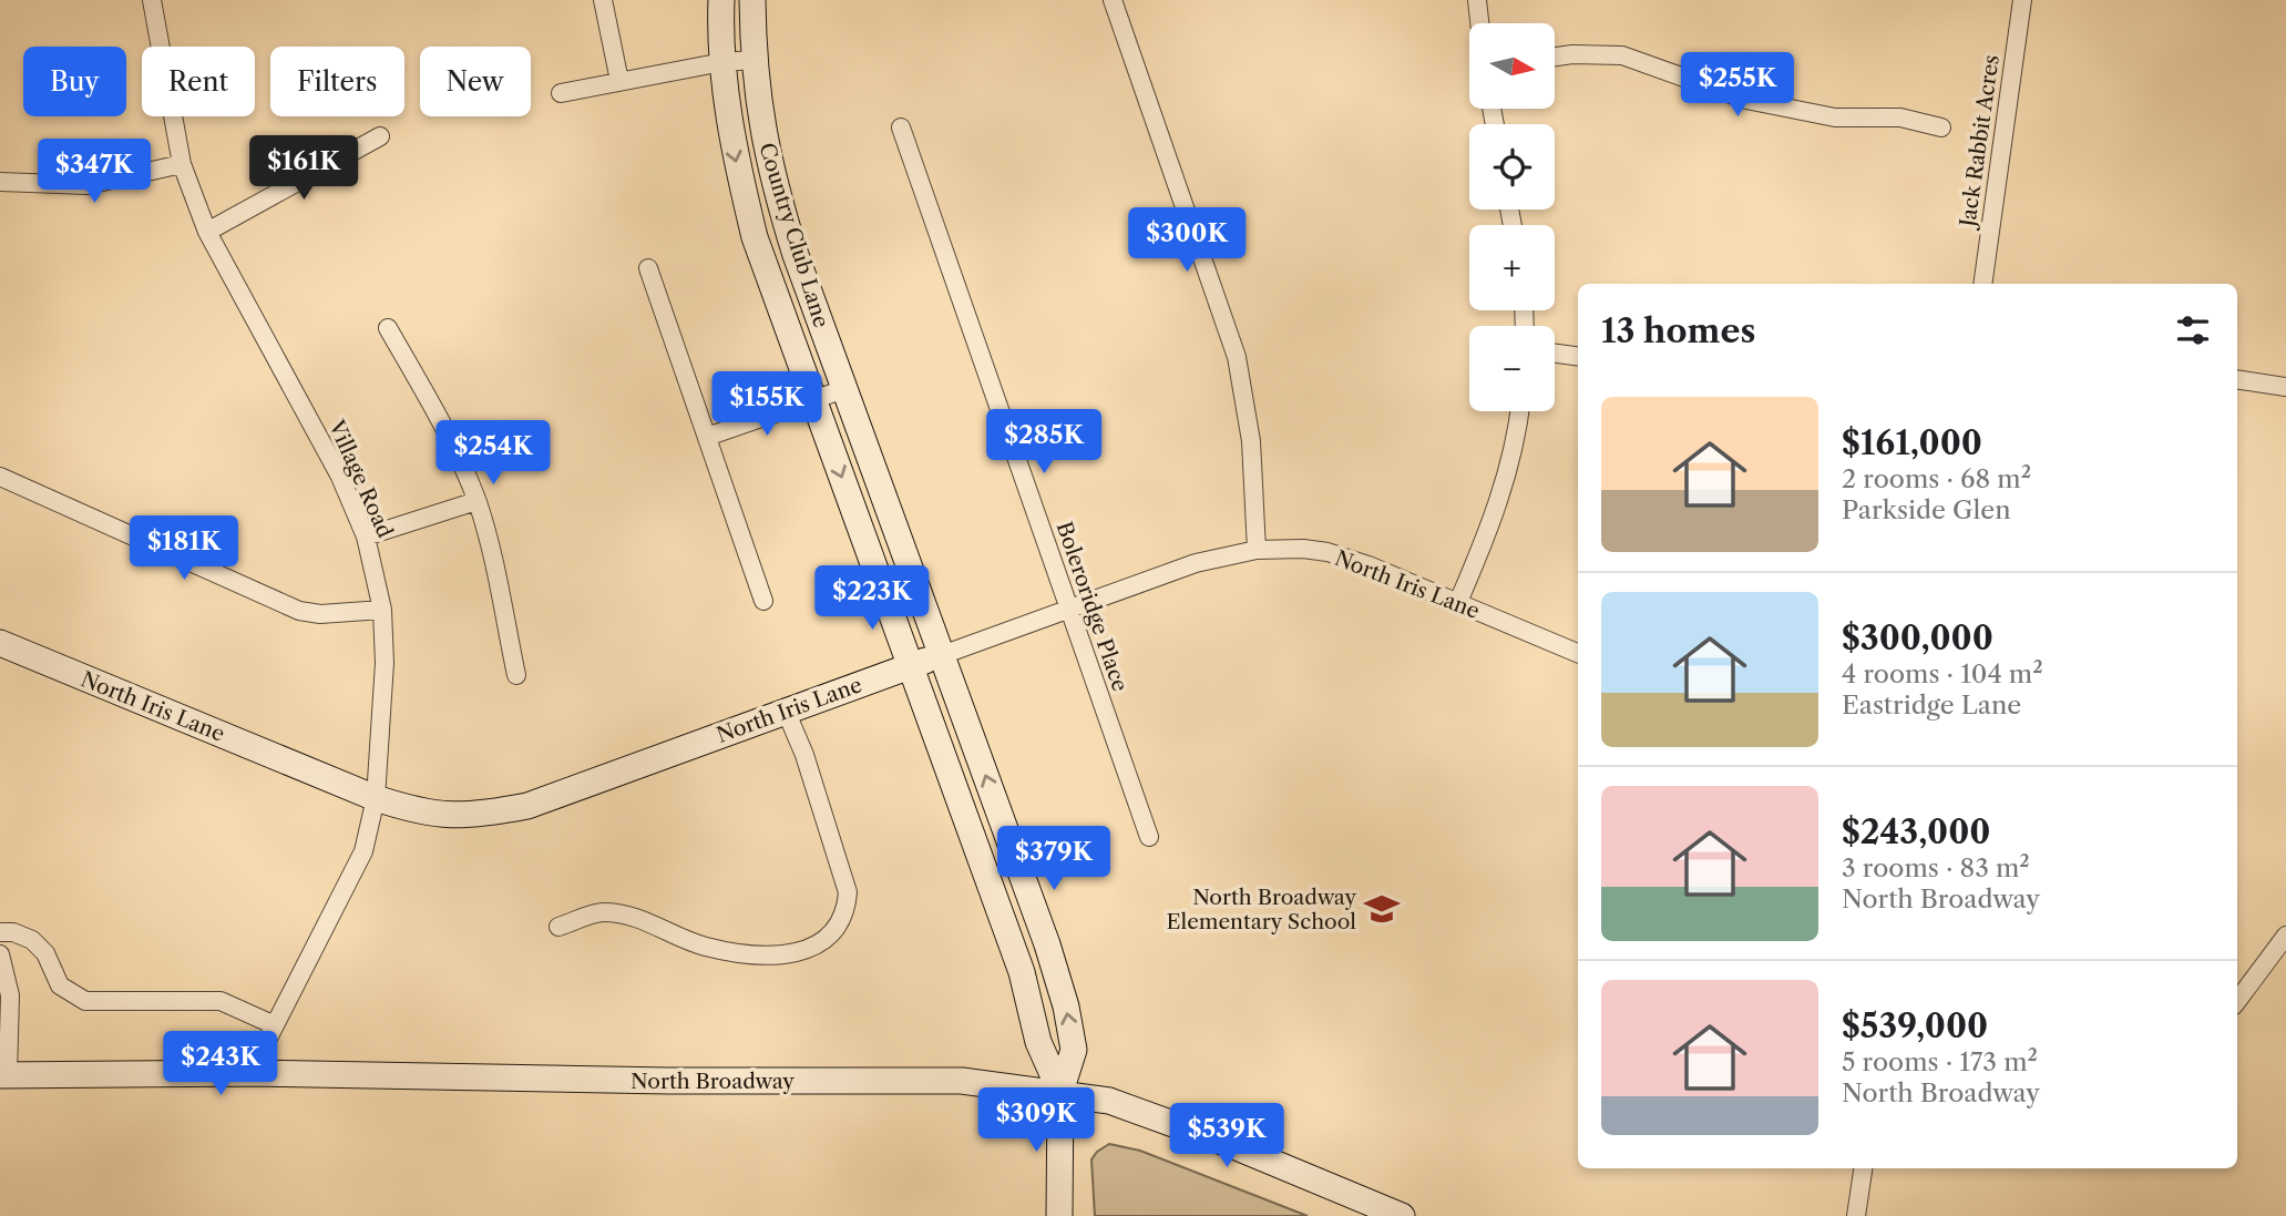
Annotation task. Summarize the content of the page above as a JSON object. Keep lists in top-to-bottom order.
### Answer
{
  "streets": {
    "main road": ["Country Club Lane", "North Iris Lane", "North Broadway"],
    "street": ["Jack Rabbit Acres", "Village Road", "Boleroridge Place"]
  },
  "crossings": [
    ["Country Club Lane", "North Iris Lane"],
    ["Country Club Lane", "North Broadway"],
    ["Village Road", "North Iris Lane"],
    ["Village Road", "North Broadway"],
    ["North Iris Lane", "Boleroridge Place"]
  ],
  "places": {
    "school or university": ["North Broadway Elementary School"]
  },
  "north": "right",
  "page": {
    "map_buttons": ["+", "−"],
    "chip": [
      "Buy",
      "Rent",
      "Filters",
      "New"
    ],
    "price": [
      "$255K",
      "$161K",
      "$347K",
      "$300K",
      "$155K",
      "$285K",
      "$254K",
      "$181K",
      "$223K",
      "$379K",
      "$243K",
      "$309K",
      "$539K"
    ],
    "heading": "13 homes",
    "list": [
      {
        "name": "$161,000",
        "note": "2 rooms · 68 m² · Parkside Glen"
      },
      {
        "name": "$300,000",
        "note": "4 rooms · 104 m² · Eastridge Lane"
      },
      {
        "name": "$243,000",
        "note": "3 rooms · 83 m² · North Broadway"
      },
      {
        "name": "$539,000",
        "note": "5 rooms · 173 m² · North Broadway"
      }
    ]
  }
}
